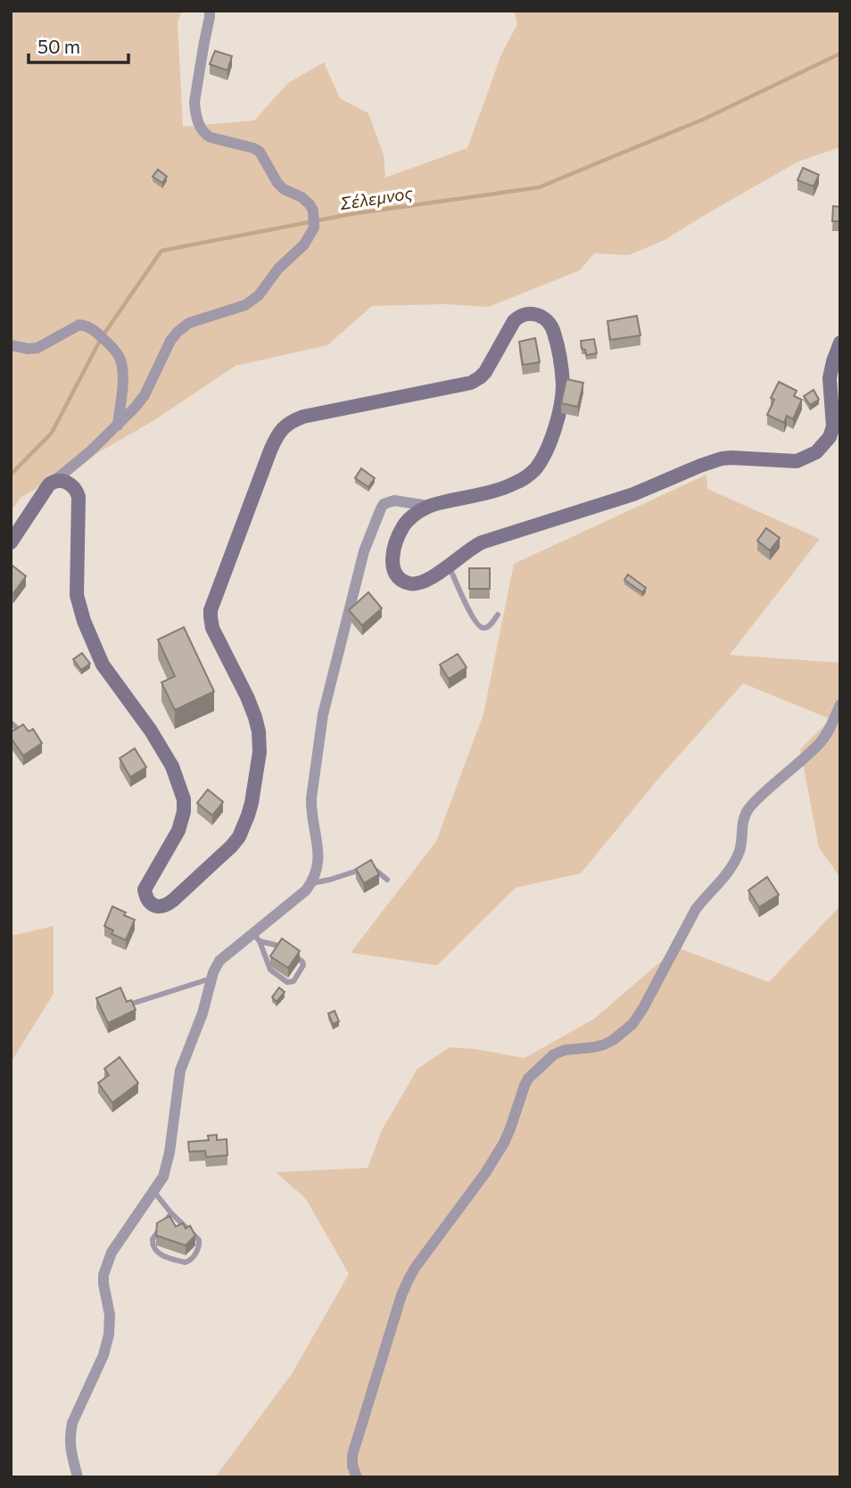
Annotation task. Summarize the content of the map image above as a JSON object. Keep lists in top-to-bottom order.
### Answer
{
  "water": ["Σέλεμνος"],
  "scale_bar": "50 m"
}
